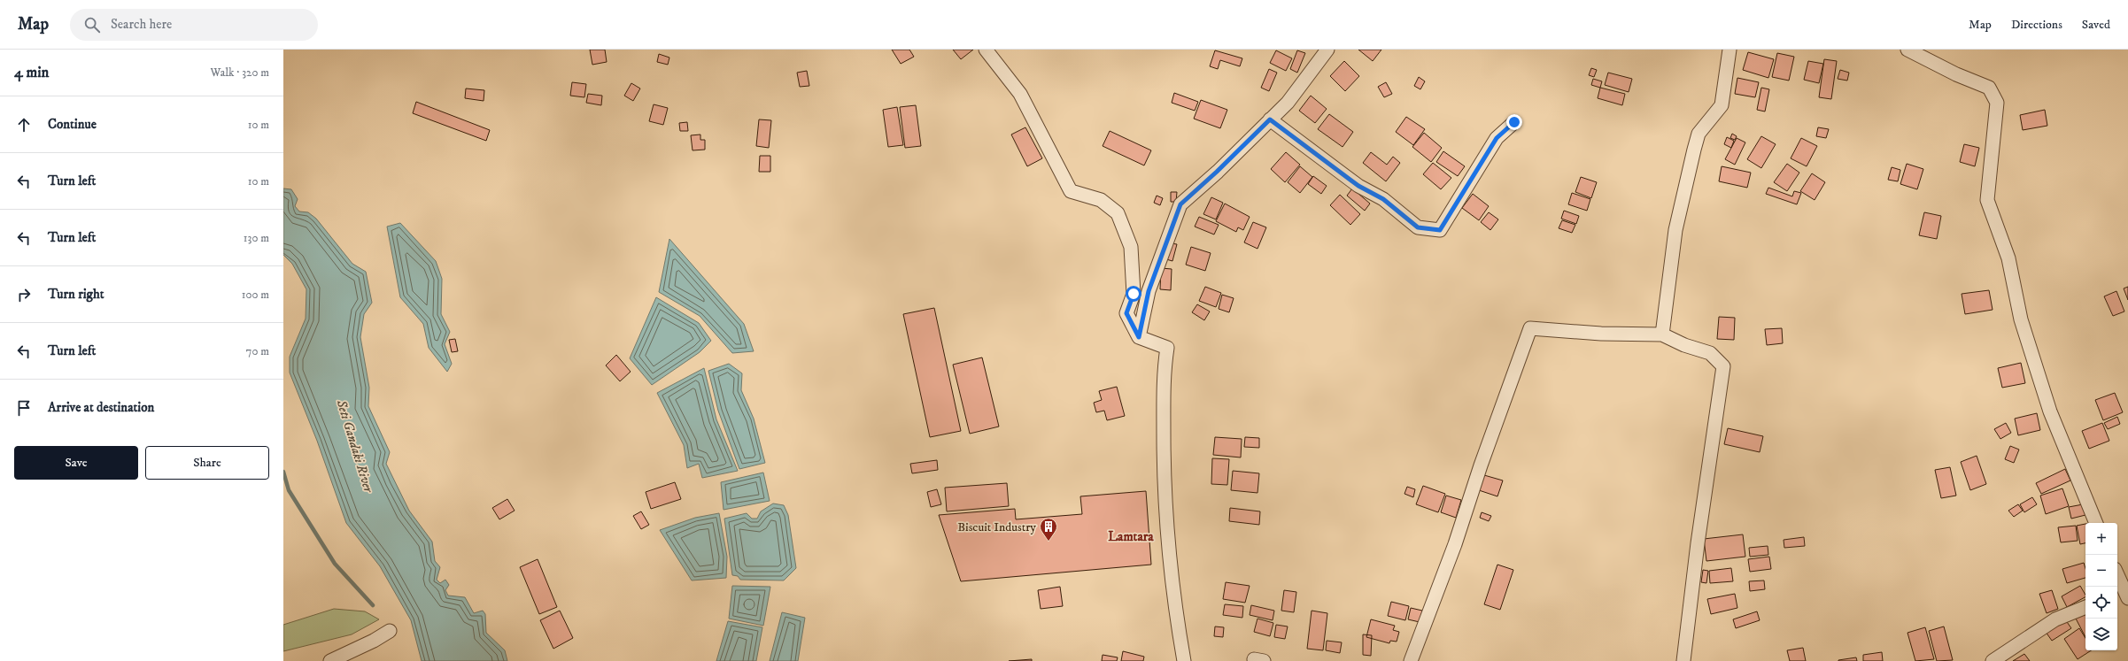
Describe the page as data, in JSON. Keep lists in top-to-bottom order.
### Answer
{
  "districts": ["Lamtara"],
  "water": ["Seti Gandaki River"],
  "places": {
    "building": ["Biscuit Industry"]
  },
  "page": {
    "header": "Map",
    "search": "Search here",
    "nav": ["Map", "Directions", "Saved"],
    "heading": ["4 min", "Walk · 320 m"],
    "list": [
      ["Continue", "10 m"],
      ["Turn left", "10 m"],
      ["Turn left", "130 m"],
      ["Turn right", "100 m"],
      ["Turn left", "70 m"],
      "Arrive at destination"
    ],
    "buttons": ["Save", "Share"],
    "map_buttons": ["+", "−"]
  }
}
